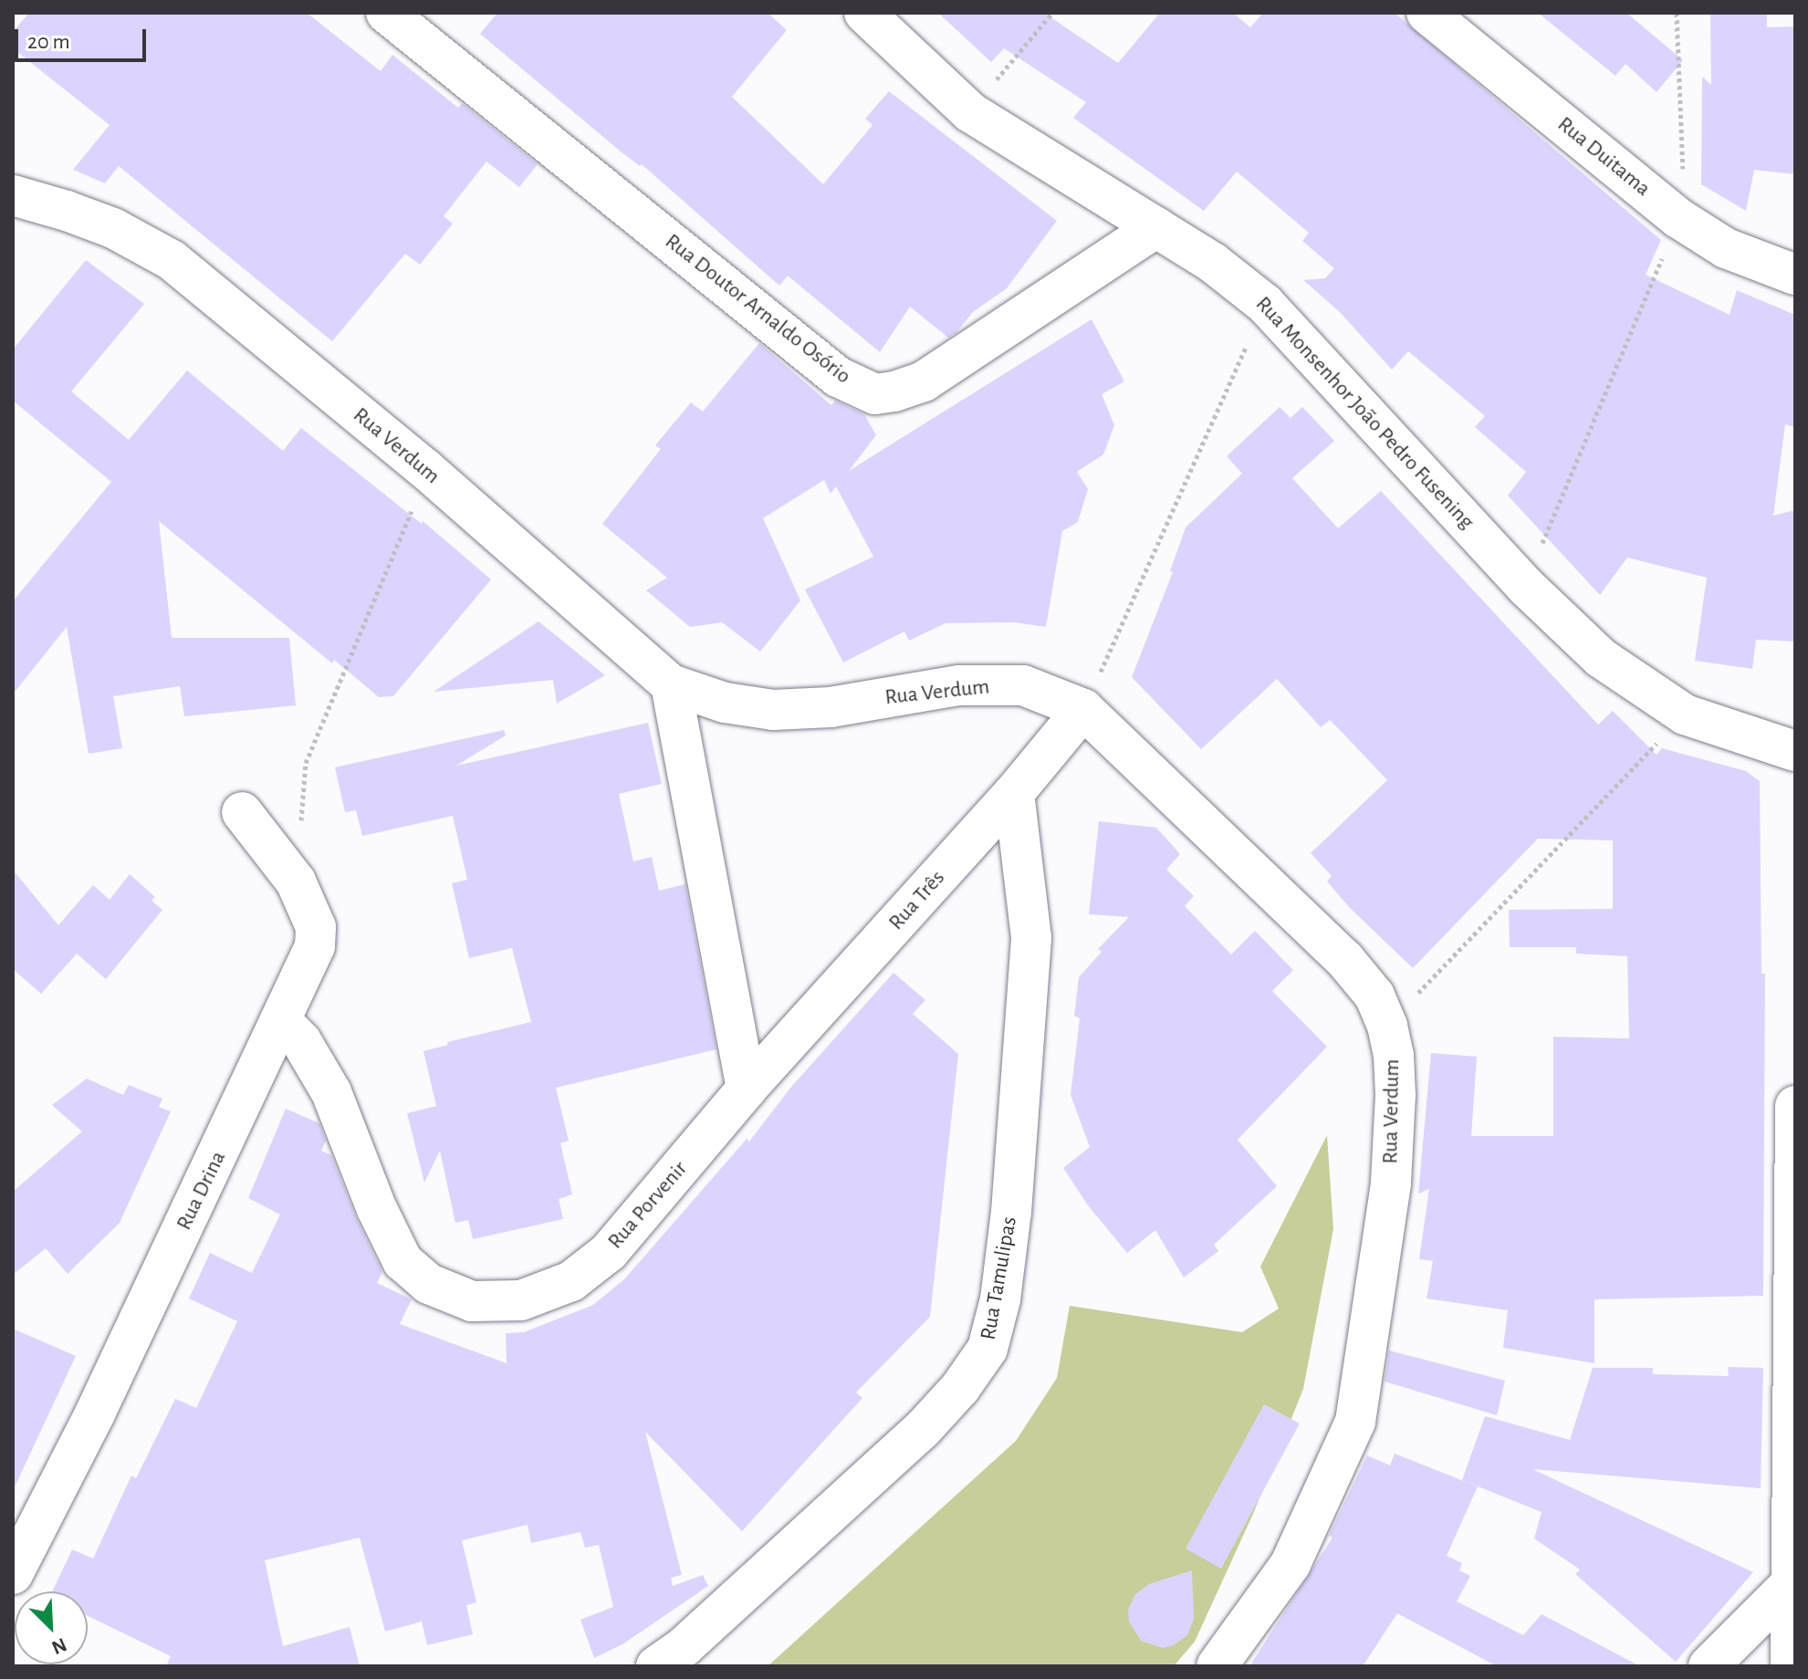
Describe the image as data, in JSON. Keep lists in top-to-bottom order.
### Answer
{
  "streets": {
    "street": [
      "Rua Duitama",
      "Rua Doutor Arnaldo Osório",
      "Rua Monsenhor João Pedro Fusening",
      "Rua Verdum",
      "Rua Três",
      "Rua Drina",
      "Rua Porvenir",
      "Rua Tamulipas"
    ]
  },
  "crossings": [
    ["Rua Doutor Arnaldo Osório", "Rua Monsenhor João Pedro Fusening"],
    ["Rua Verdum", "Rua Três"],
    ["Rua Três", "Rua Porvenir"],
    ["Rua Três", "Rua Tamulipas"],
    ["Rua Drina", "Rua Porvenir"]
  ],
  "scale_bar": "20 m",
  "north": "bottom right"
}
